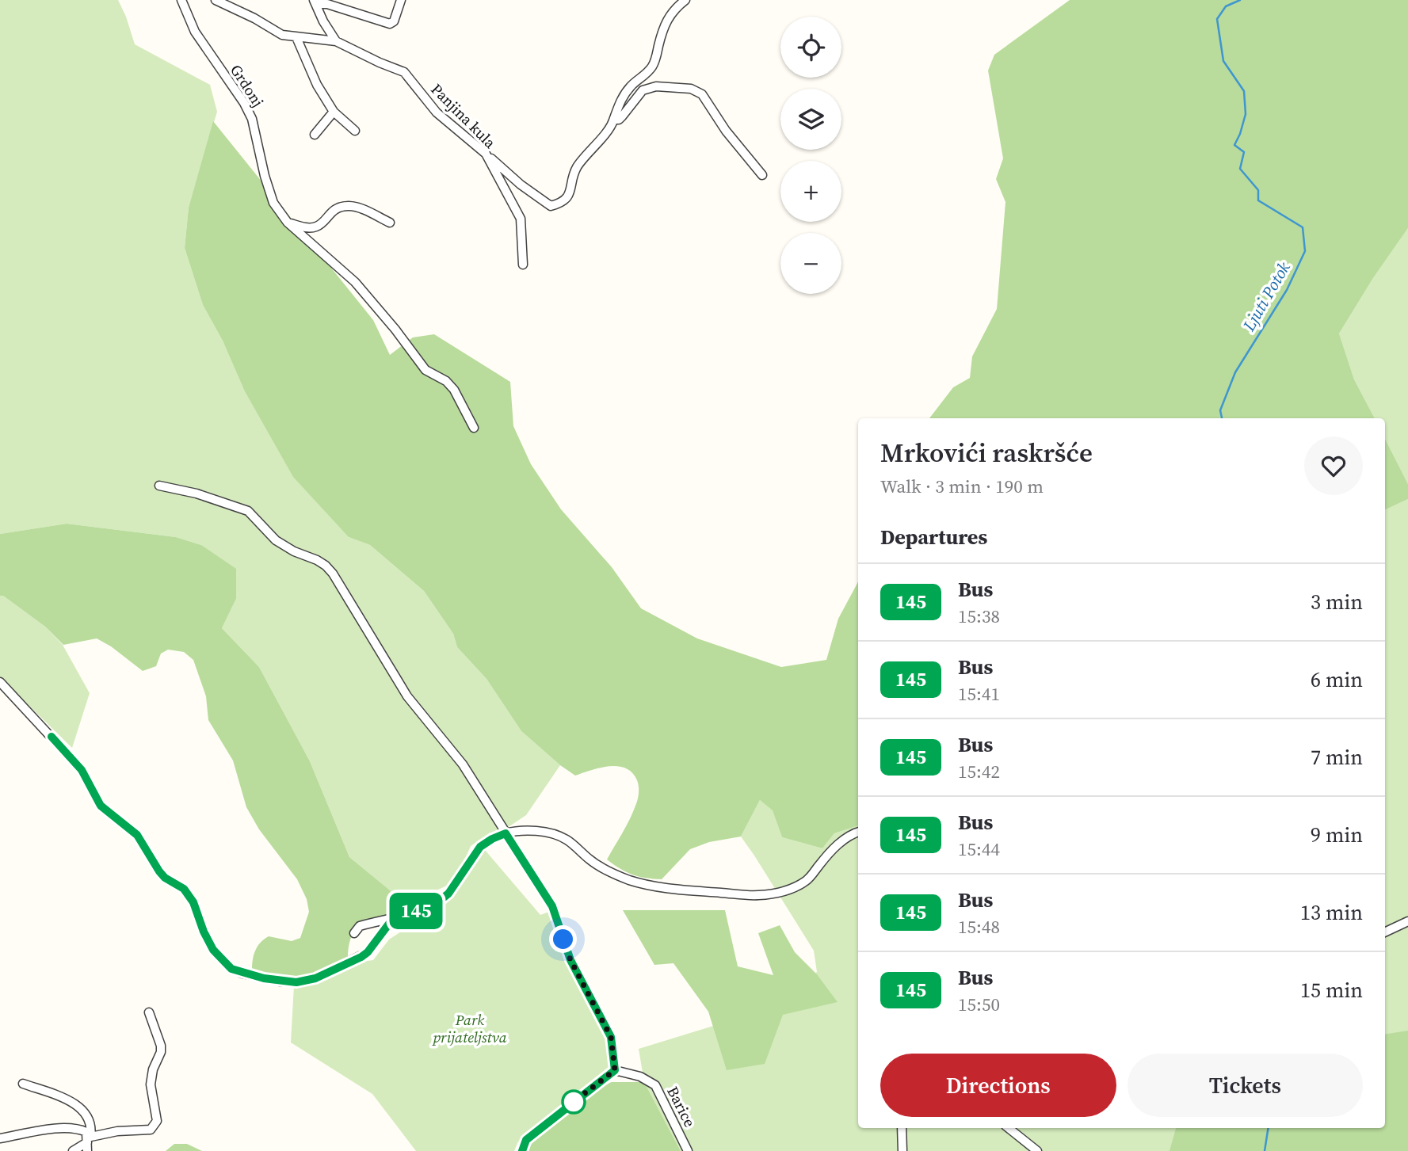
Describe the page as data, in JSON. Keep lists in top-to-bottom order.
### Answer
{
  "streets": {
    "street": ["Grdonj", "Panjina kula", "Barice"]
  },
  "water": ["Ljuti Potok"],
  "parks": ["Park prijateljstva"],
  "lines": ["bus line 145"],
  "page": {
    "on_map": "145",
    "map_buttons": ["+", "−"],
    "heading": [
      ["Mrkovići raskršće", "Walk · 3 min · 190 m"],
      "Departures"
    ],
    "list": [
      {
        "mark": "145",
        "name": "Bus",
        "note": "15:38",
        "value": "3 min"
      },
      {
        "mark": "145",
        "name": "Bus",
        "note": "15:41",
        "value": "6 min"
      },
      {
        "mark": "145",
        "name": "Bus",
        "note": "15:42",
        "value": "7 min"
      },
      {
        "mark": "145",
        "name": "Bus",
        "note": "15:44",
        "value": "9 min"
      },
      {
        "mark": "145",
        "name": "Bus",
        "note": "15:48",
        "value": "13 min"
      },
      {
        "mark": "145",
        "name": "Bus",
        "note": "15:50",
        "value": "15 min"
      }
    ],
    "buttons": ["Directions", "Tickets"]
  }
}
